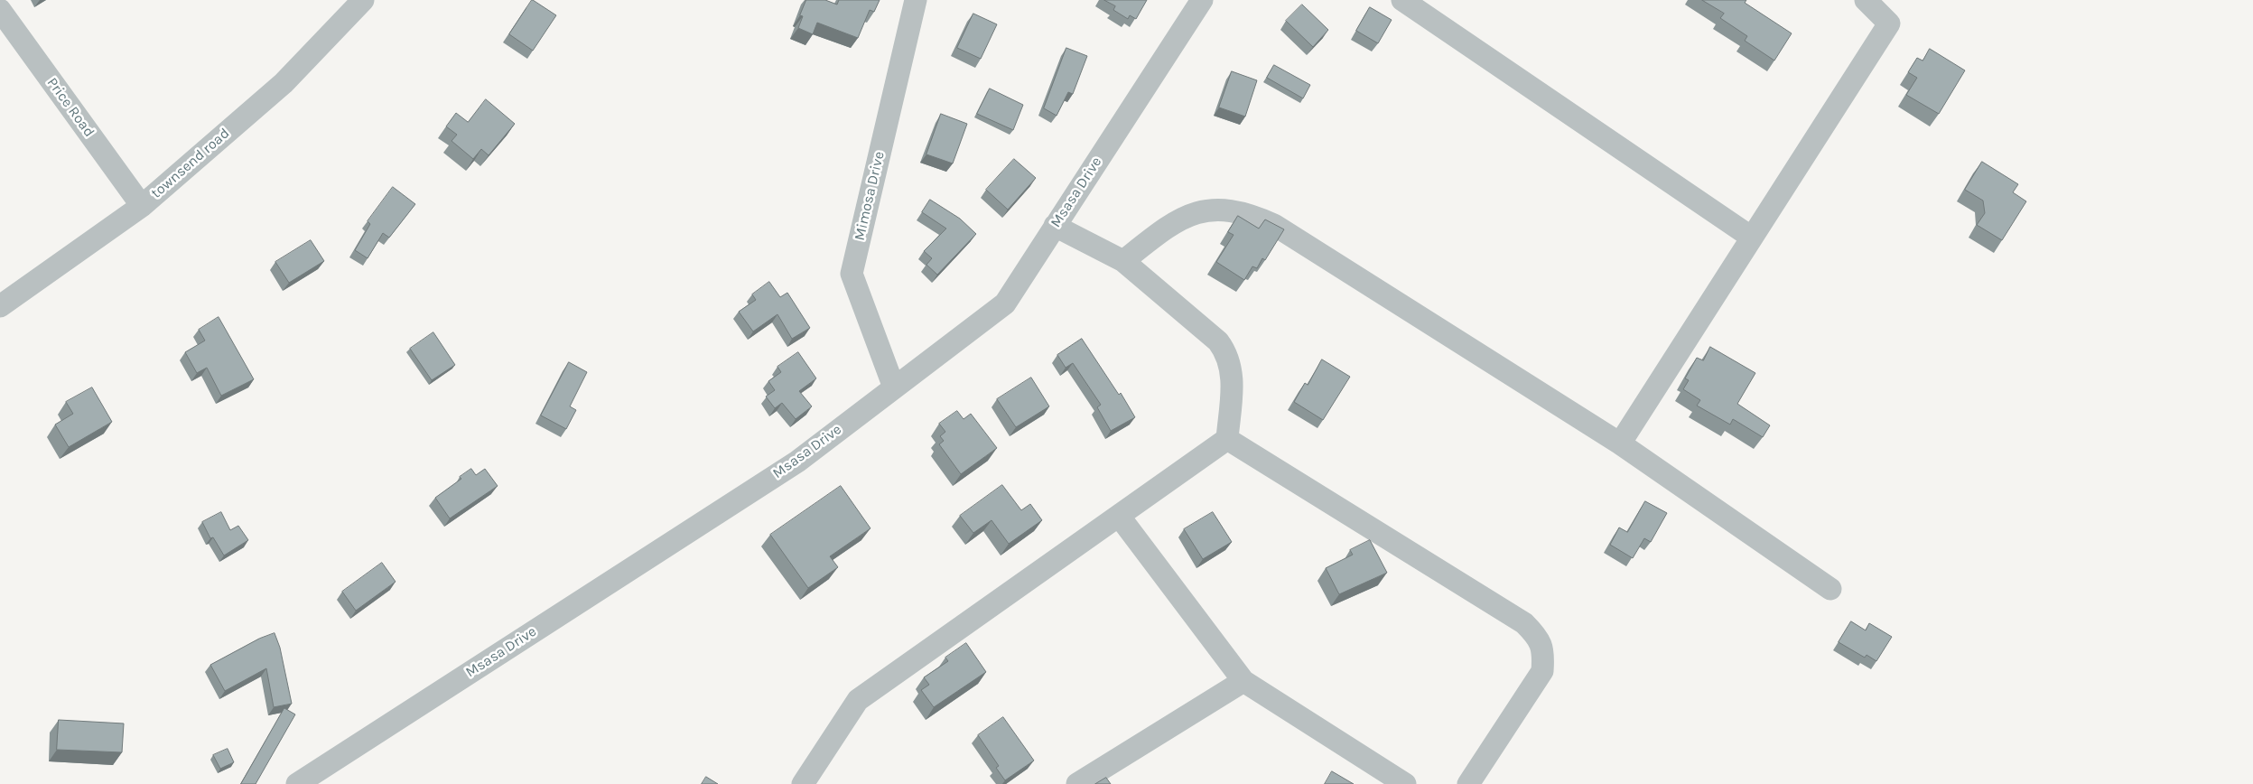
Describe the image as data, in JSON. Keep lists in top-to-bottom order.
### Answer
{
  "streets": {
    "street": [
      "Price Road",
      "townsend road",
      "Msasa Drive",
      "Mimosa Drive"
    ]
  },
  "crossings": [
    ["Price Road", "townsend road"],
    ["Msasa Drive", "Mimosa Drive"]
  ]
}
